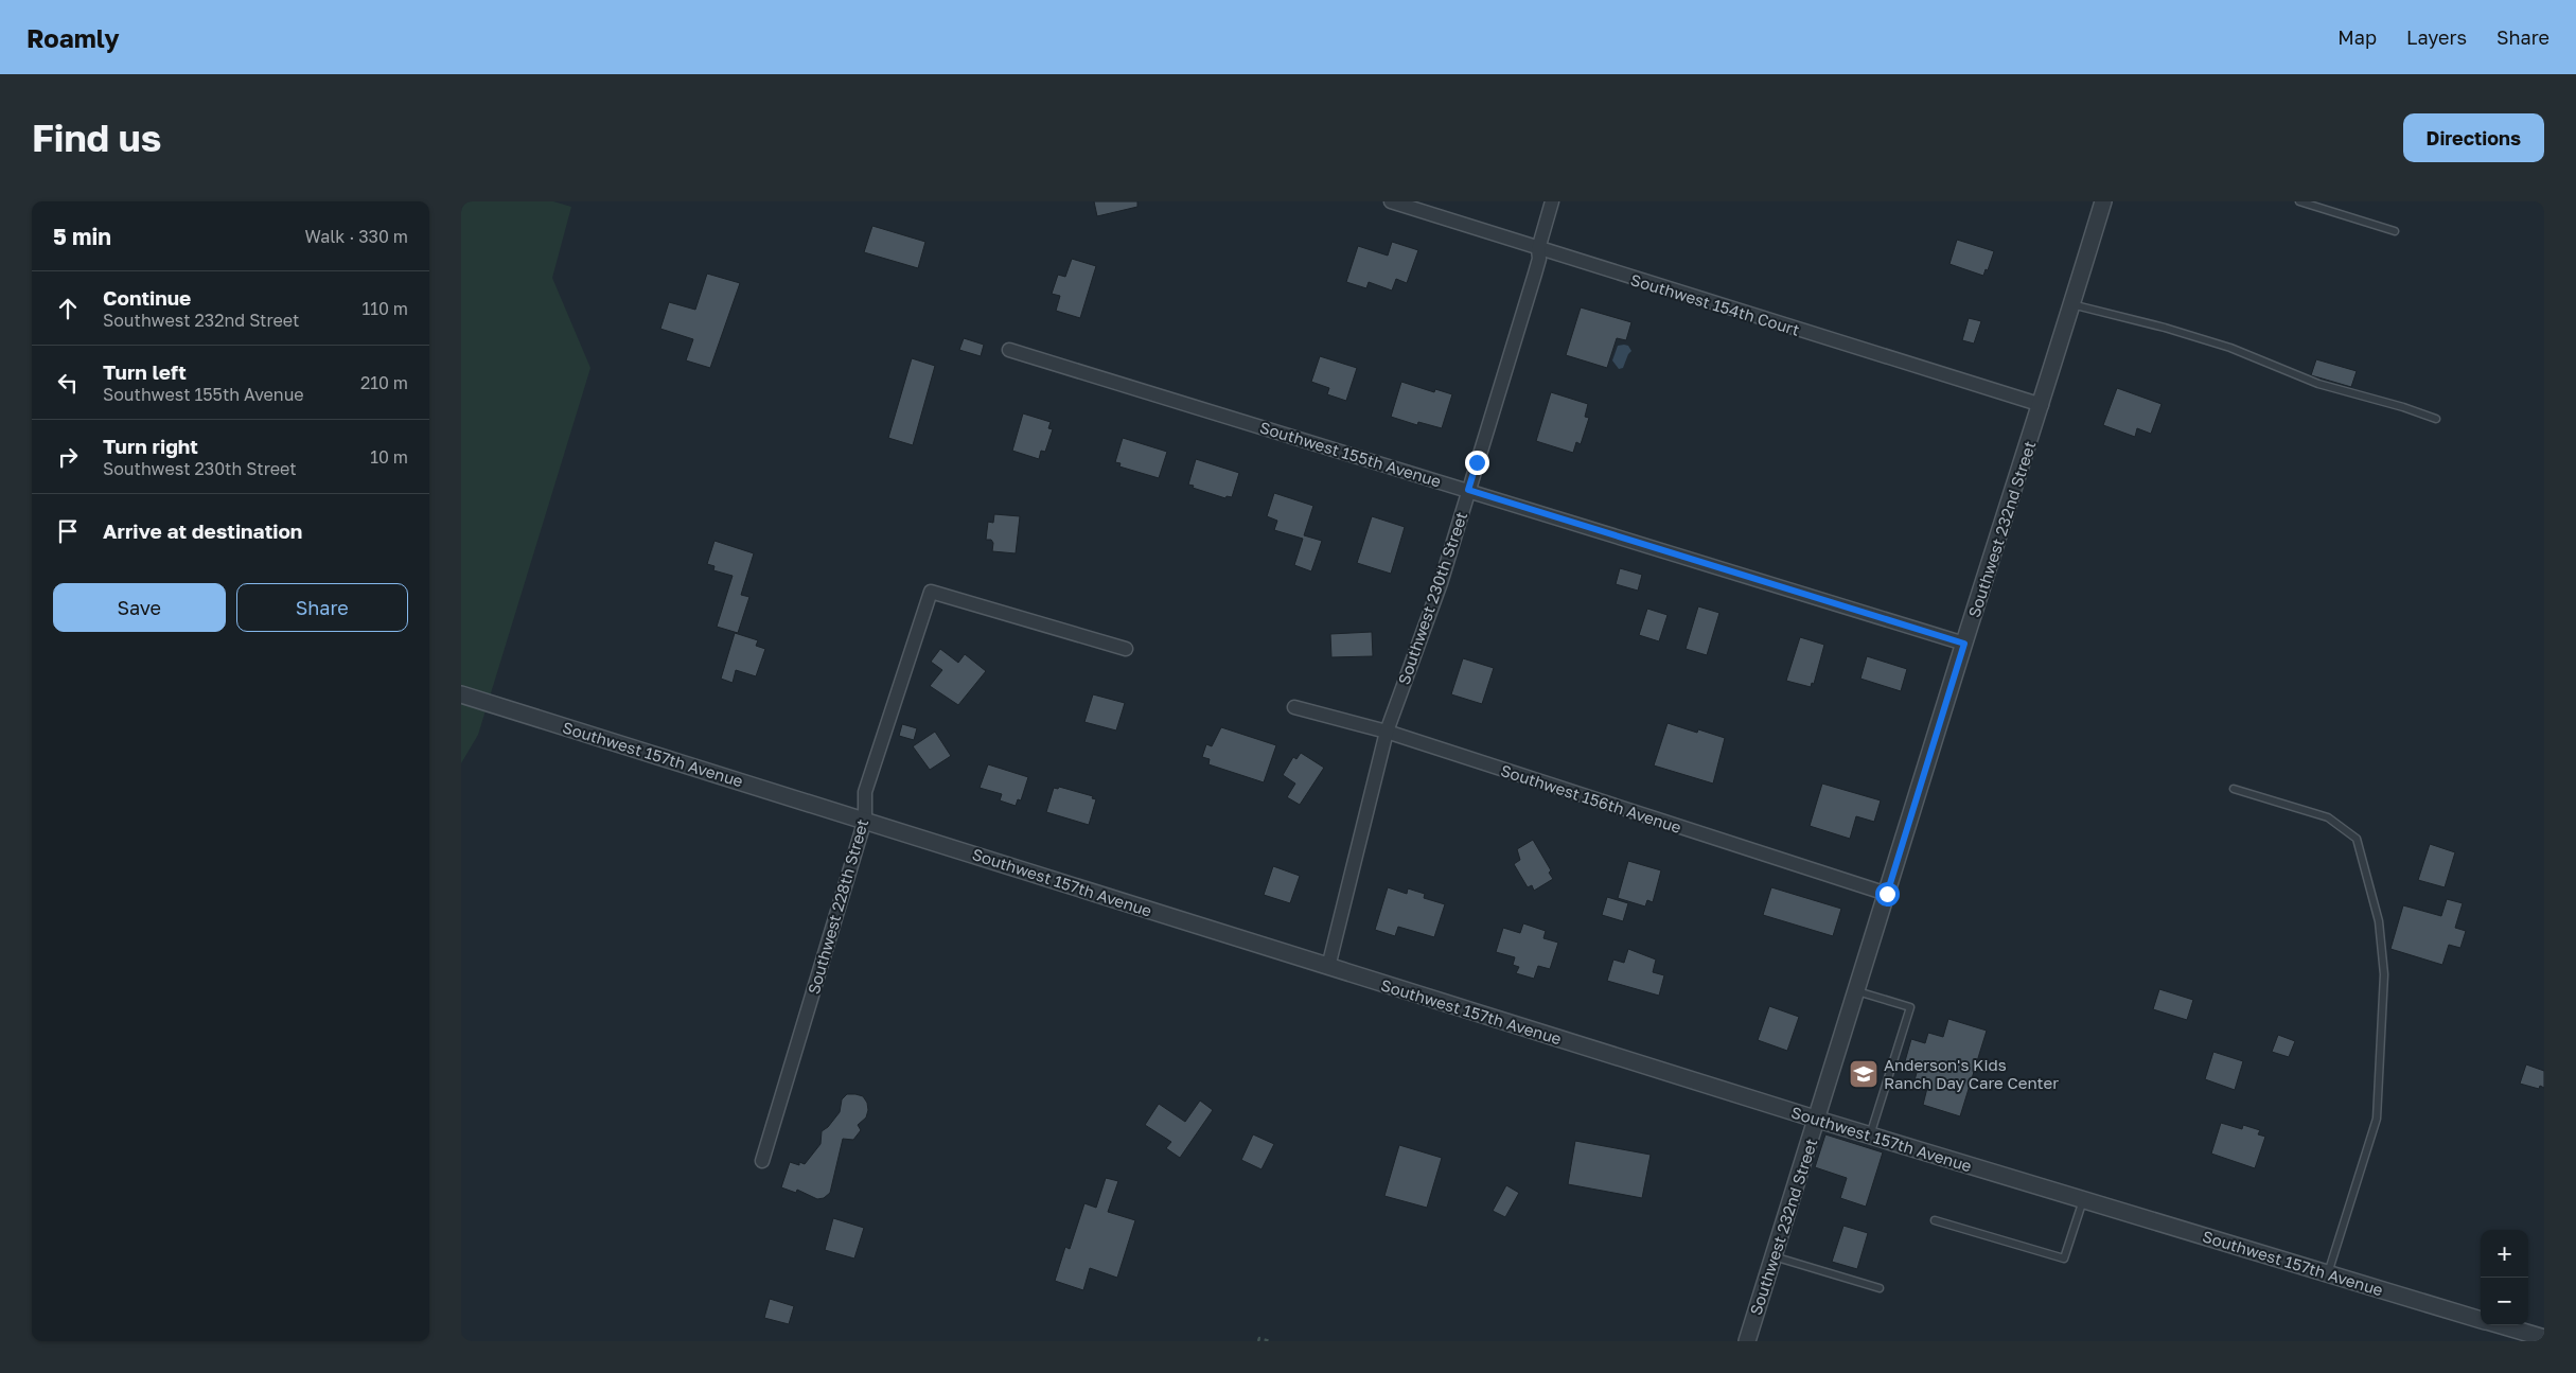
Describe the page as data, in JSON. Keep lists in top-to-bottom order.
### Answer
{
  "streets": {
    "street": [
      "Southwest 154th Court",
      "Southwest 155th Avenue",
      "Southwest 232nd Street",
      "Southwest 230th Street",
      "Southwest 157th Avenue",
      "Southwest 156th Avenue",
      "Southwest 228th Street"
    ]
  },
  "crossings": [
    ["Southwest 154th Court", "Southwest 232nd Street"],
    ["Southwest 154th Court", "Southwest 230th Street"],
    ["Southwest 155th Avenue", "Southwest 232nd Street"],
    ["Southwest 155th Avenue", "Southwest 230th Street"],
    ["Southwest 232nd Street", "Southwest 157th Avenue"],
    ["Southwest 232nd Street", "Southwest 156th Avenue"],
    ["Southwest 230th Street", "Southwest 157th Avenue"],
    ["Southwest 230th Street", "Southwest 156th Avenue"],
    ["Southwest 157th Avenue", "Southwest 228th Street"]
  ],
  "places": {
    "school or university": ["Anderson's Kids Ranch Day Care Center"]
  },
  "page": {
    "header": "Roamly",
    "nav": ["Map", "Layers", "Share"],
    "buttons": [
      "Directions",
      ["Save", "Share"]
    ],
    "title": "Find us",
    "heading": ["5 min", "Walk · 330 m"],
    "list": [
      ["Continue", "Southwest 232nd Street", "110 m"],
      ["Turn left", "Southwest 155th Avenue", "210 m"],
      ["Turn right", "Southwest 230th Street", "10 m"],
      "Arrive at destination"
    ],
    "map_buttons": ["+", "−"]
  }
}
